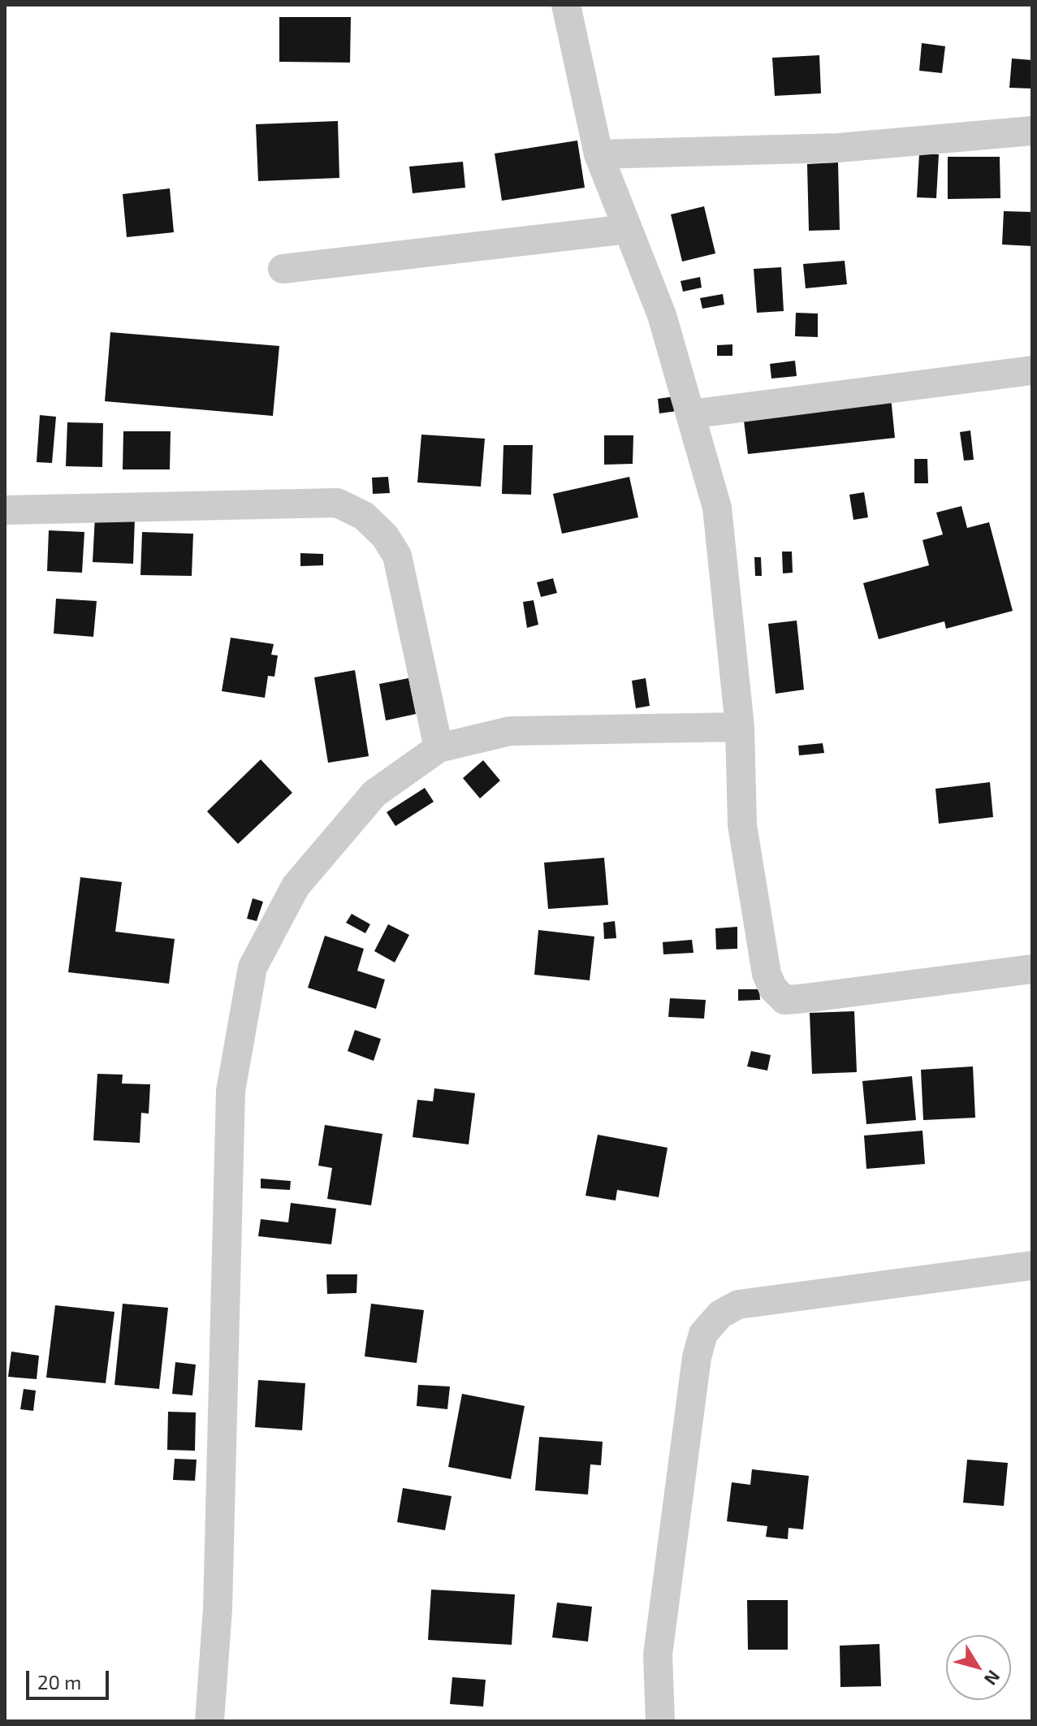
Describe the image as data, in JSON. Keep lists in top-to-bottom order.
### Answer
{
  "scale_bar": "20 m",
  "north": "bottom right"
}
